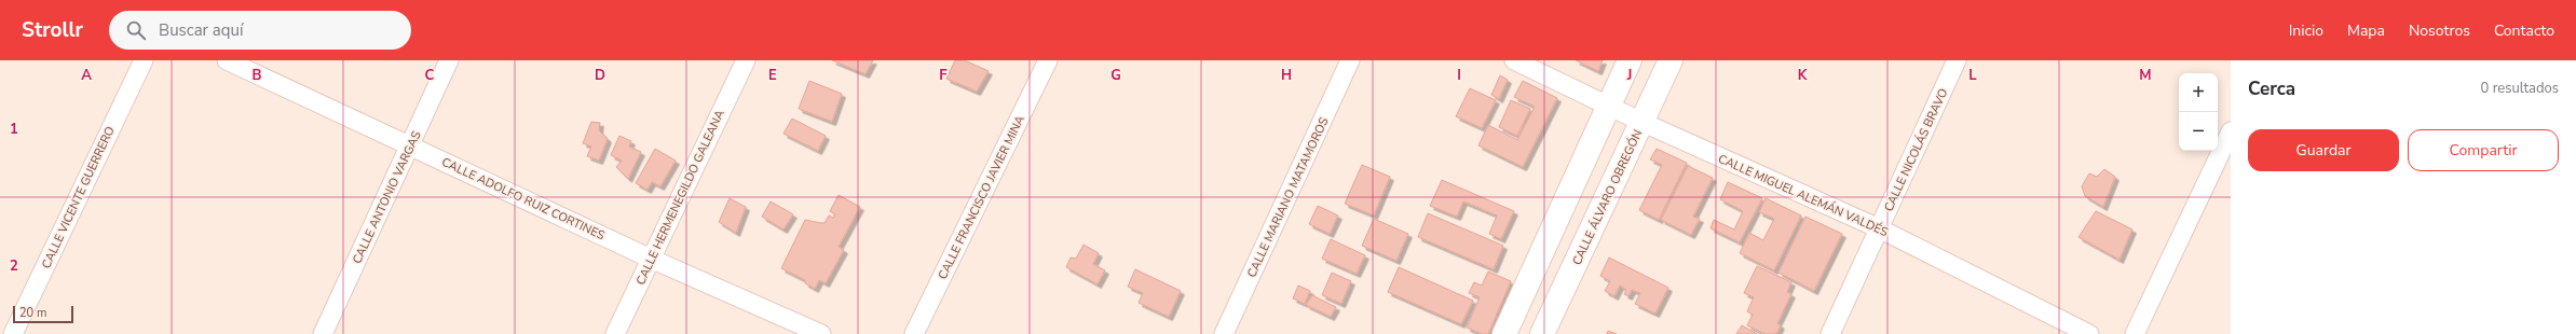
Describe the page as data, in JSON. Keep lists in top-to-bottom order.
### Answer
{
  "streets": {
    "street": [
      "CALLE NICOLÁS BRAVO",
      "CALLE MIGUEL ALEMÁN VALDÉS",
      "CALLE VICENTE GUERRERO",
      "CALLE ANTONIO VARGAS",
      "CALLE HERMENEGILDO GALEANA",
      "CALLE FRANCISCO JAVIER MINA",
      "CALLE MARIANO MATAMOROS",
      "CALLE ÁLVARO OBREGÓN",
      "CALLE ADOLFO RUIZ CORTINES"
    ]
  },
  "crossings": [
    ["CALLE NICOLÁS BRAVO", "CALLE MIGUEL ALEMÁN VALDÉS"],
    ["CALLE MIGUEL ALEMÁN VALDÉS", "CALLE ÁLVARO OBREGÓN"],
    ["CALLE ANTONIO VARGAS", "CALLE ADOLFO RUIZ CORTINES"],
    ["CALLE HERMENEGILDO GALEANA", "CALLE ADOLFO RUIZ CORTINES"]
  ],
  "scale_bar": "20 m",
  "page": {
    "header": "Strollr",
    "search": "Buscar aquí",
    "nav": [
      "Inicio",
      "Mapa",
      "Nosotros",
      "Contacto"
    ],
    "heading": ["Cerca", "0 resultados"],
    "map_buttons": ["+", "−"],
    "buttons": ["Guardar", "Compartir"],
    "scale": "20 m"
  },
  "grid": {
    "columns": [
      "A",
      "B",
      "C",
      "D",
      "E",
      "F",
      "G",
      "H",
      "I",
      "J",
      "K",
      "L",
      "M"
    ],
    "rows": ["1", "2"]
  }
}
